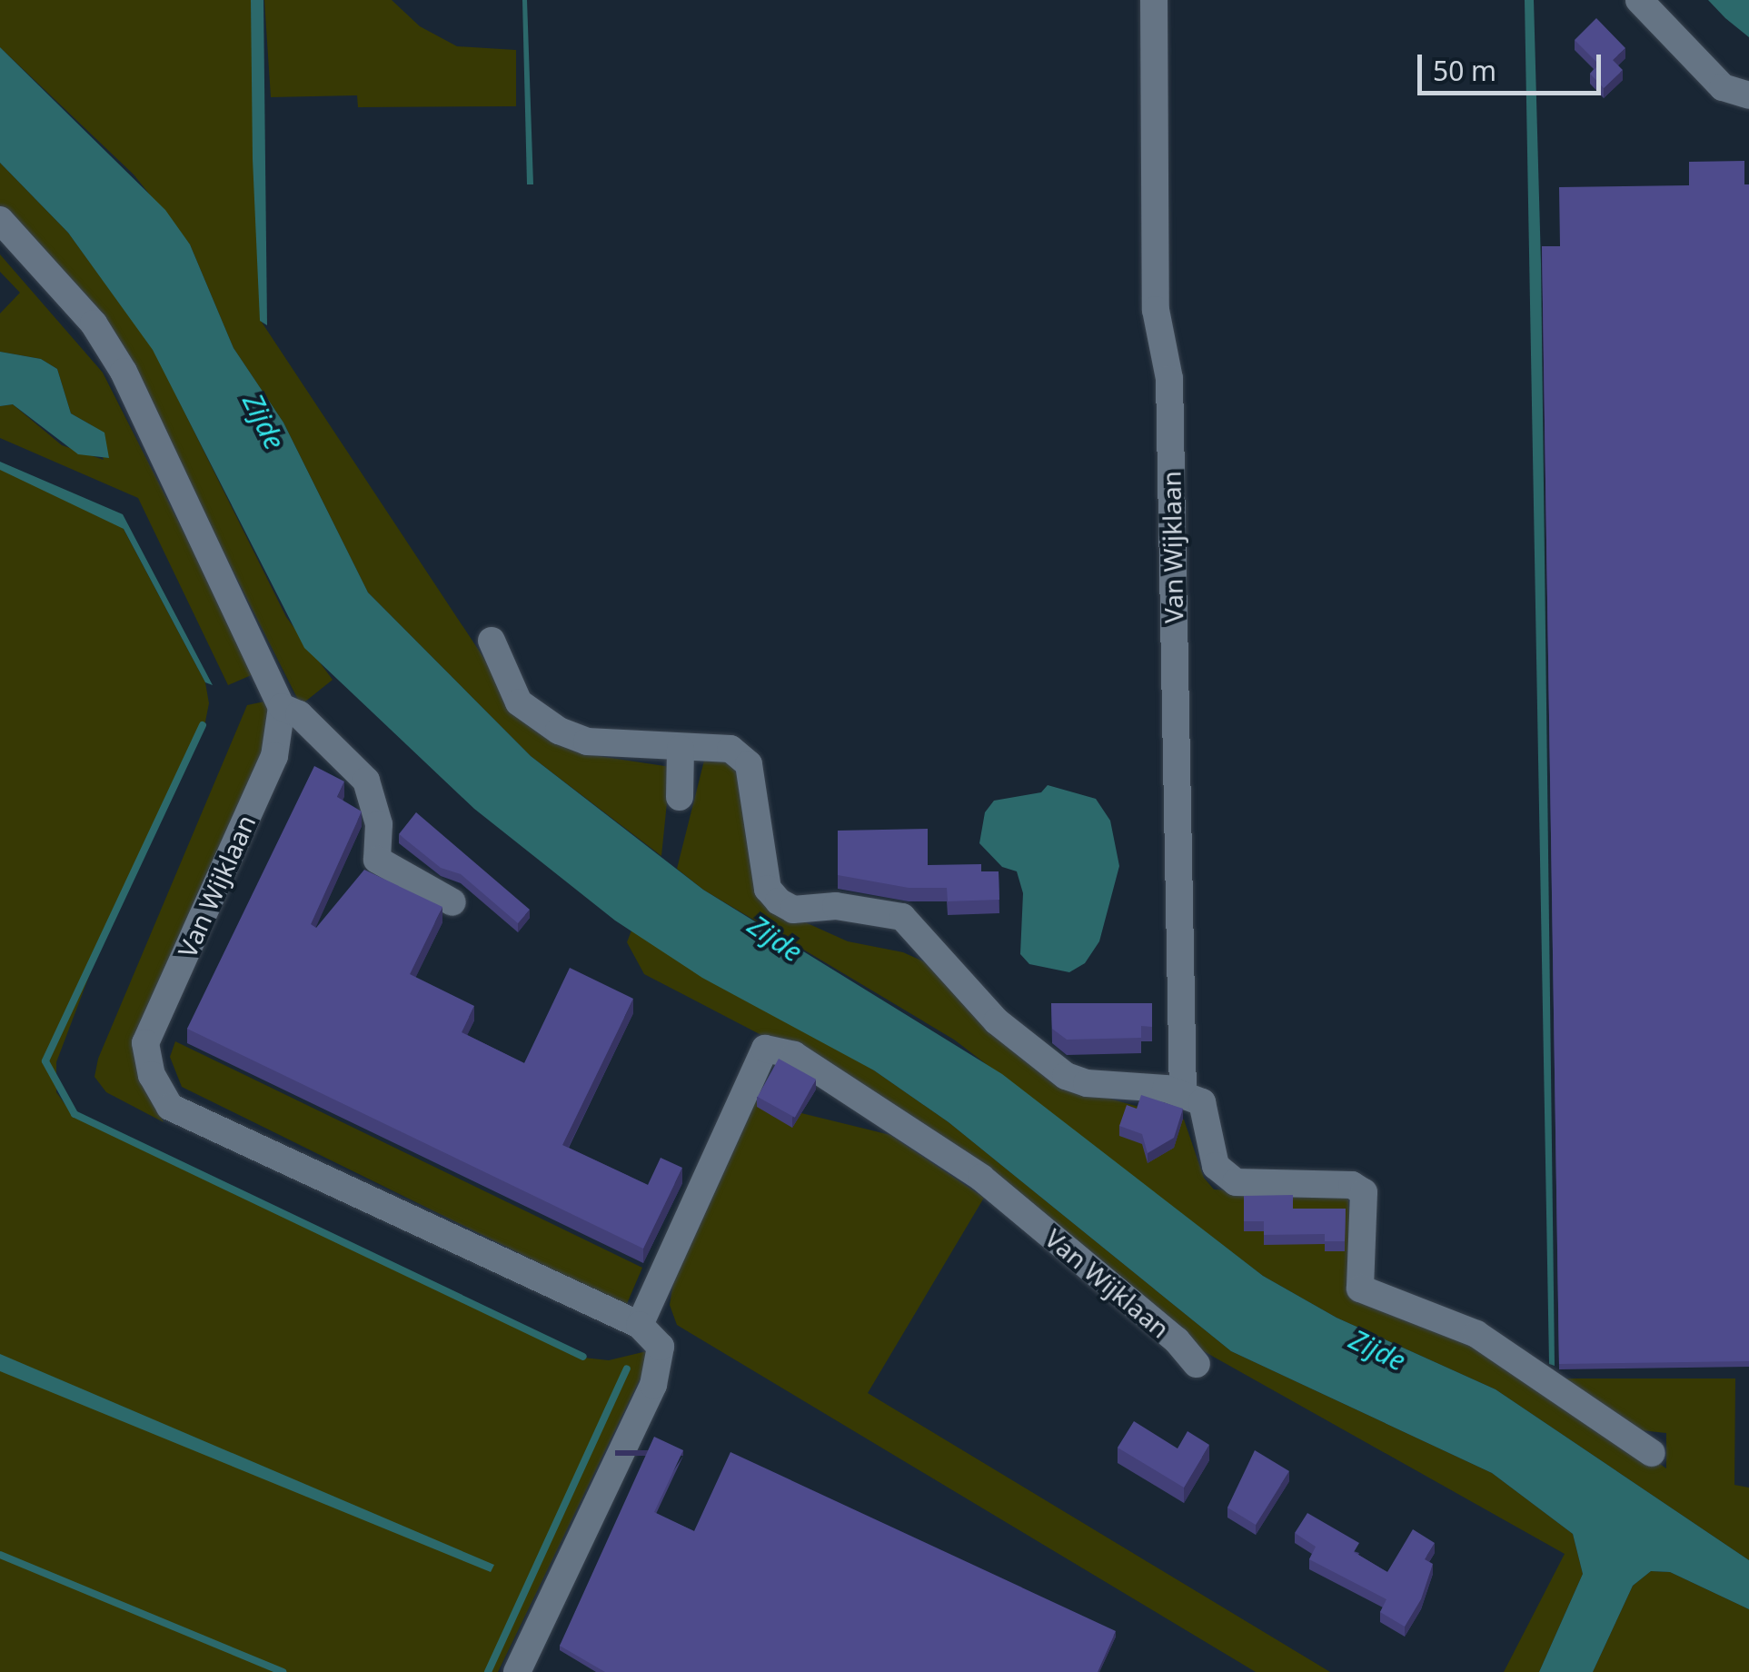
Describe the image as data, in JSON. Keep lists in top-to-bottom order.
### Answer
{
  "streets": {
    "street": ["Van Wijklaan"]
  },
  "water": ["Zijde"],
  "scale_bar": "50 m"
}
